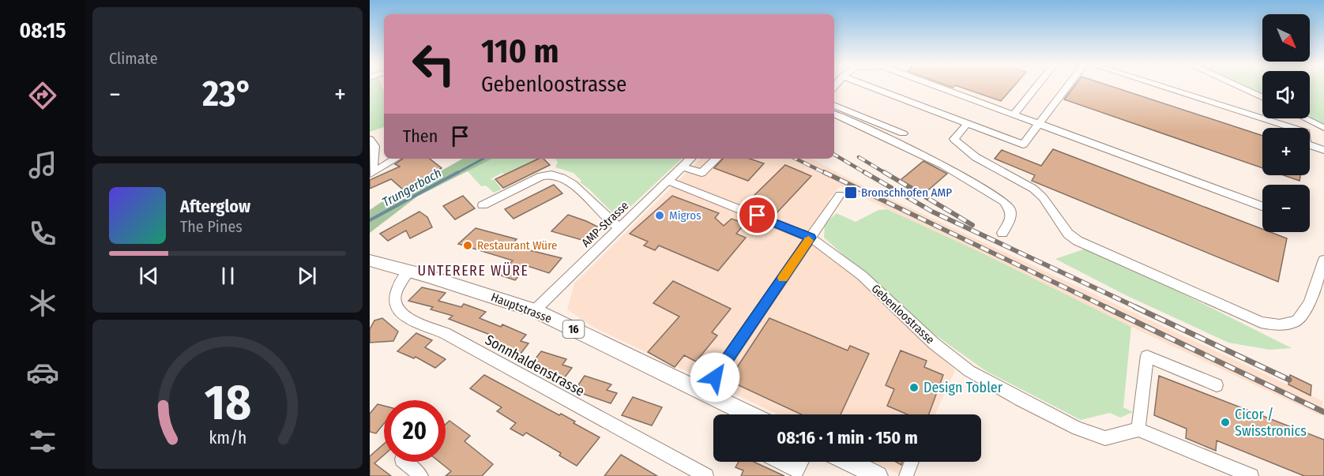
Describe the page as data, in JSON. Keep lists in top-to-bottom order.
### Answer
{
  "streets": {
    "main road": ["Hauptstrasse", "16"],
    "street": ["AMP-Strasse", "Gebenloostrasse", "Sonnhaldenstrasse"]
  },
  "crossings": [
    ["AMP-Strasse", "Hauptstrasse"],
    ["AMP-Strasse", "Gebenloostrasse"],
    ["Hauptstrasse", "Sonnhaldenstrasse"]
  ],
  "districts": ["UNTERERE WÜRE"],
  "water": ["Trungerbach"],
  "places": {
    "transit": ["Bronschhofen AMP"],
    "other": [
      "Migros",
      "Restaurant Würe",
      "Design Tobler",
      "Cicor / Swisstronics"
    ]
  },
  "north": "bottom right",
  "page": {
    "tabs": "08:15",
    "tile": "Climate",
    "map_buttons": ["+", "−"],
    "turn": ["110 m", "Gebenloostrasse"],
    "heat": ["−", "23°", "+"],
    "then": "Then",
    "song": ["Afterglow", "The Pines"],
    "limit": "20",
    "trip": "08:16 · 1 min · 150 m",
    "gauge": ["18", "km/h"]
  }
}
